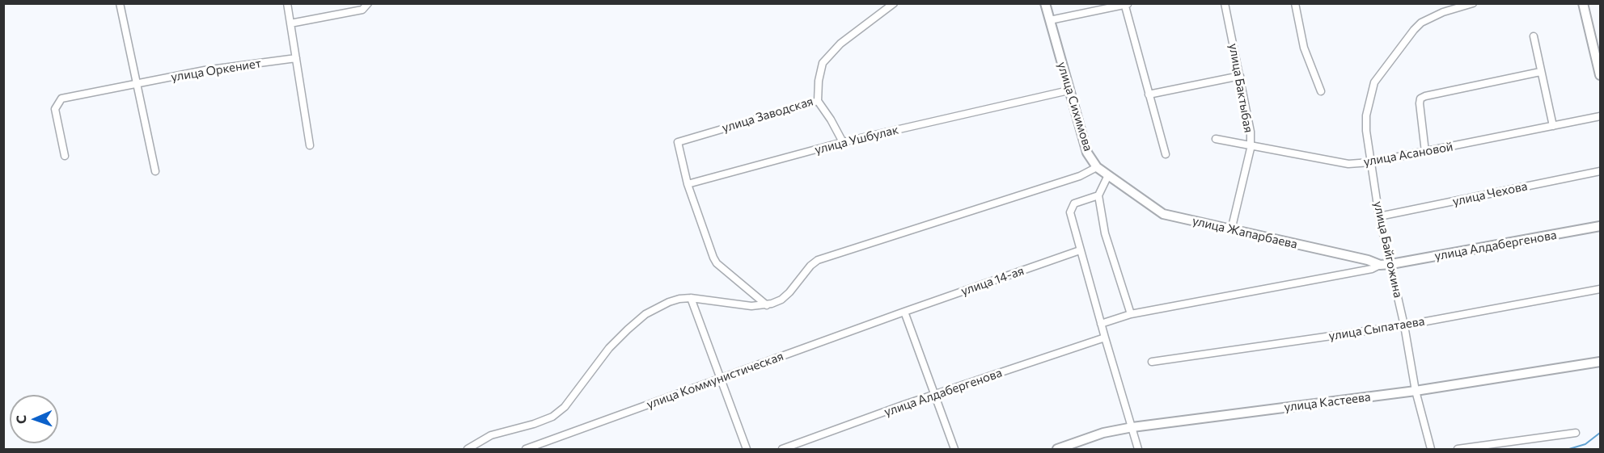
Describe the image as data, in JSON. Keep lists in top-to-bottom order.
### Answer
{
  "streets": {
    "street": [
      "улица Оркениет",
      "улица Бактыбая",
      "улица Сихимова",
      "улица Заводская",
      "улица Ушбулак",
      "улица Асановой",
      "улица Чехова",
      "улица Жапарбаева",
      "улица Алдабергенова",
      "улица Байгожина",
      "улица 14-ая",
      "улица Сыпатаева",
      "улица Коммунистическая",
      "улица Кастеева"
    ]
  },
  "crossings": [
    ["улица Бактыбая", "улица Асановой"],
    ["улица Бактыбая", "улица Жапарбаева"],
    ["улица Сихимова", "улица Ушбулак"],
    ["улица Сихимова", "улица Жапарбаева"],
    ["улица Заводская", "улица Ушбулак"],
    ["улица Асановой", "улица Байгожина"],
    ["улица Чехова", "улица Байгожина"],
    ["улица Жапарбаева", "улица Алдабергенова"],
    ["улица Жапарбаева", "улица Байгожина"],
    ["улица Алдабергенова", "улица Байгожина"],
    ["улица Байгожина", "улица Сыпатаева"],
    ["улица Байгожина", "улица Кастеева"],
    ["улица 14-ая", "улица Коммунистическая"]
  ],
  "north": "left"
}
